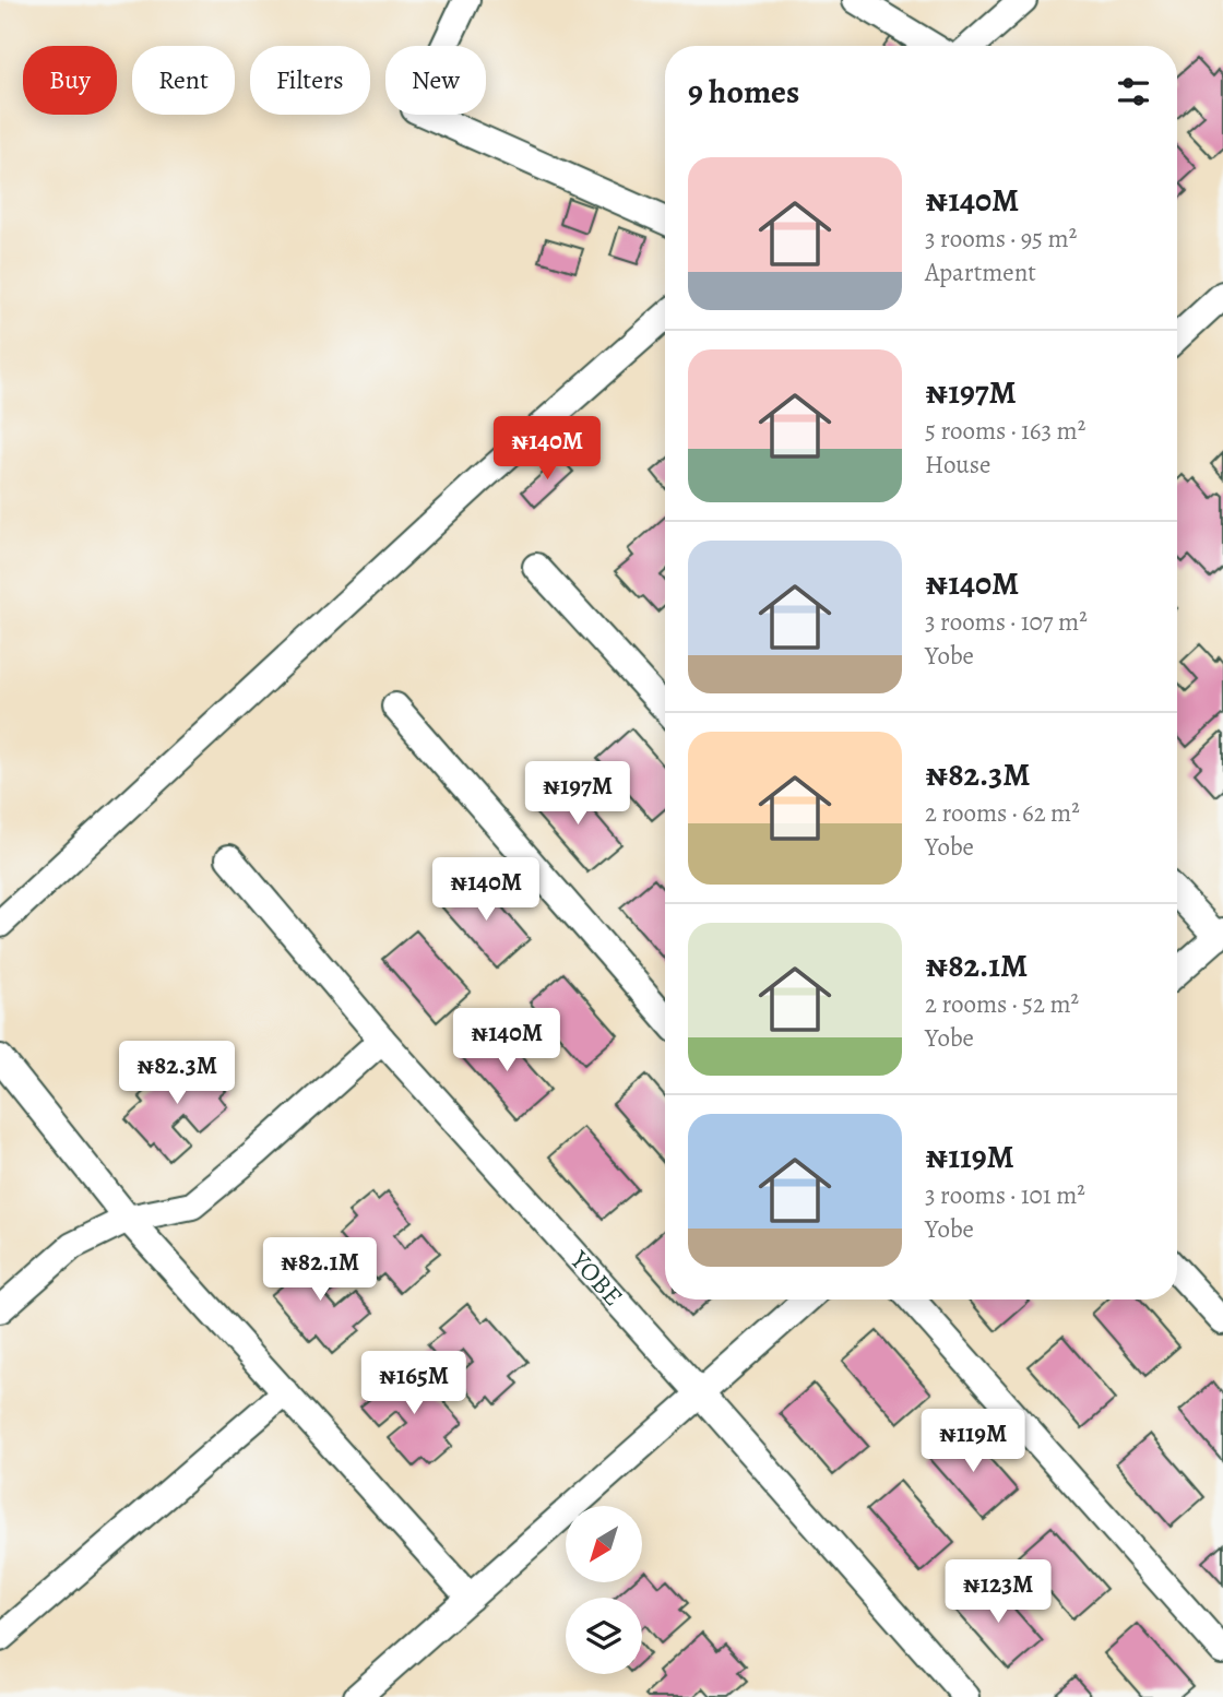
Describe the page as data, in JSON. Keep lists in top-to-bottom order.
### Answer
{
  "streets": {
    "street": ["YOBE"]
  },
  "north": "bottom left",
  "page": {
    "chip": [
      "Buy",
      "Rent",
      "Filters",
      "New"
    ],
    "heading": "9 homes",
    "list": [
      {
        "name": "₦140M",
        "note": "3 rooms · 95 m² · Apartment"
      },
      {
        "name": "₦197M",
        "note": "5 rooms · 163 m² · House"
      },
      {
        "name": "₦140M",
        "note": "3 rooms · 107 m² · Yobe"
      },
      {
        "name": "₦82.3M",
        "note": "2 rooms · 62 m² · Yobe"
      },
      {
        "name": "₦82.1M",
        "note": "2 rooms · 52 m² · Yobe"
      },
      {
        "name": "₦119M",
        "note": "3 rooms · 101 m² · Yobe"
      }
    ],
    "price": [
      "₦140M",
      "₦197M",
      "₦140M",
      "₦140M",
      "₦82.3M",
      "₦82.1M",
      "₦165M",
      "₦119M",
      "₦123M"
    ]
  }
}
